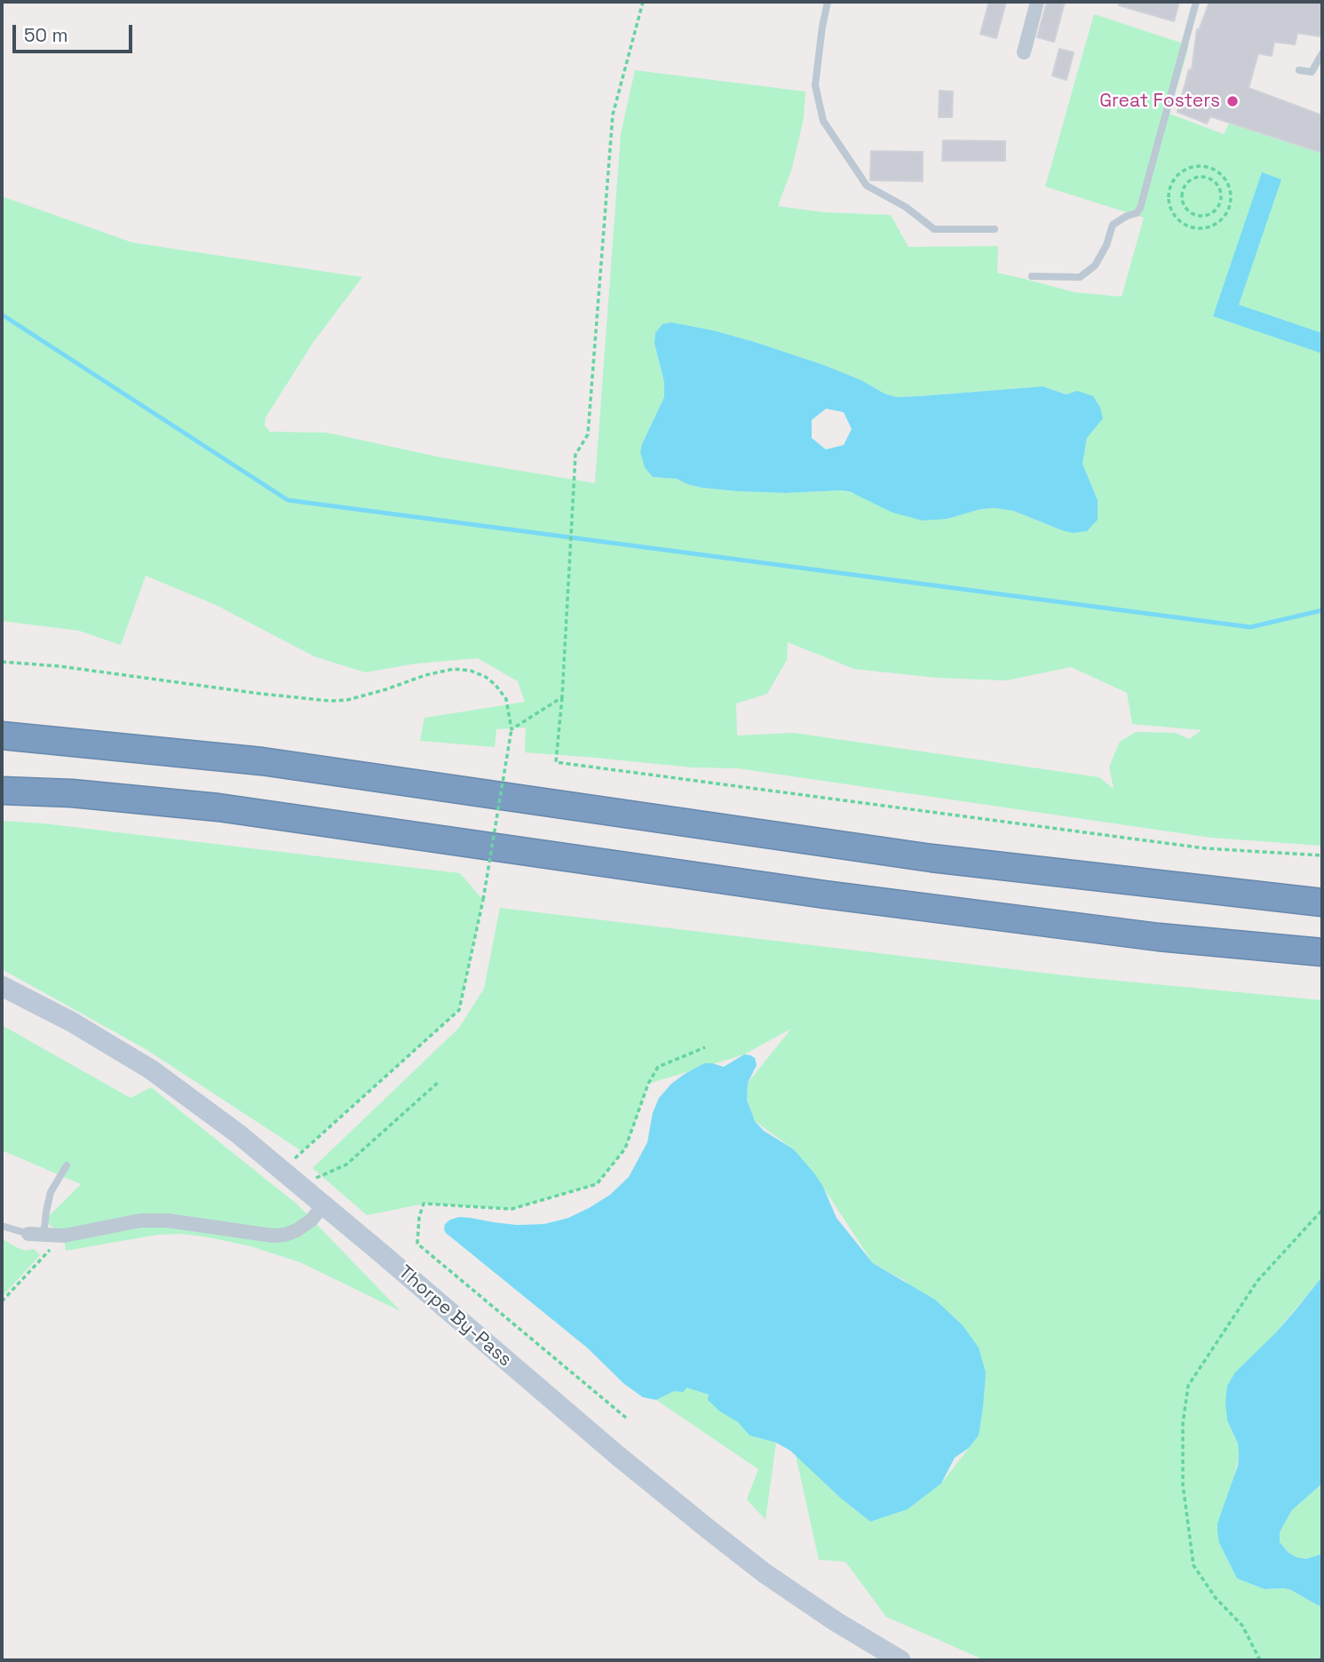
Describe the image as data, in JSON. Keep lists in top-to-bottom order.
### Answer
{
  "streets": {
    "main road": ["Thorpe By-Pass"]
  },
  "places": ["Great Fosters"],
  "scale_bar": "50 m"
}
